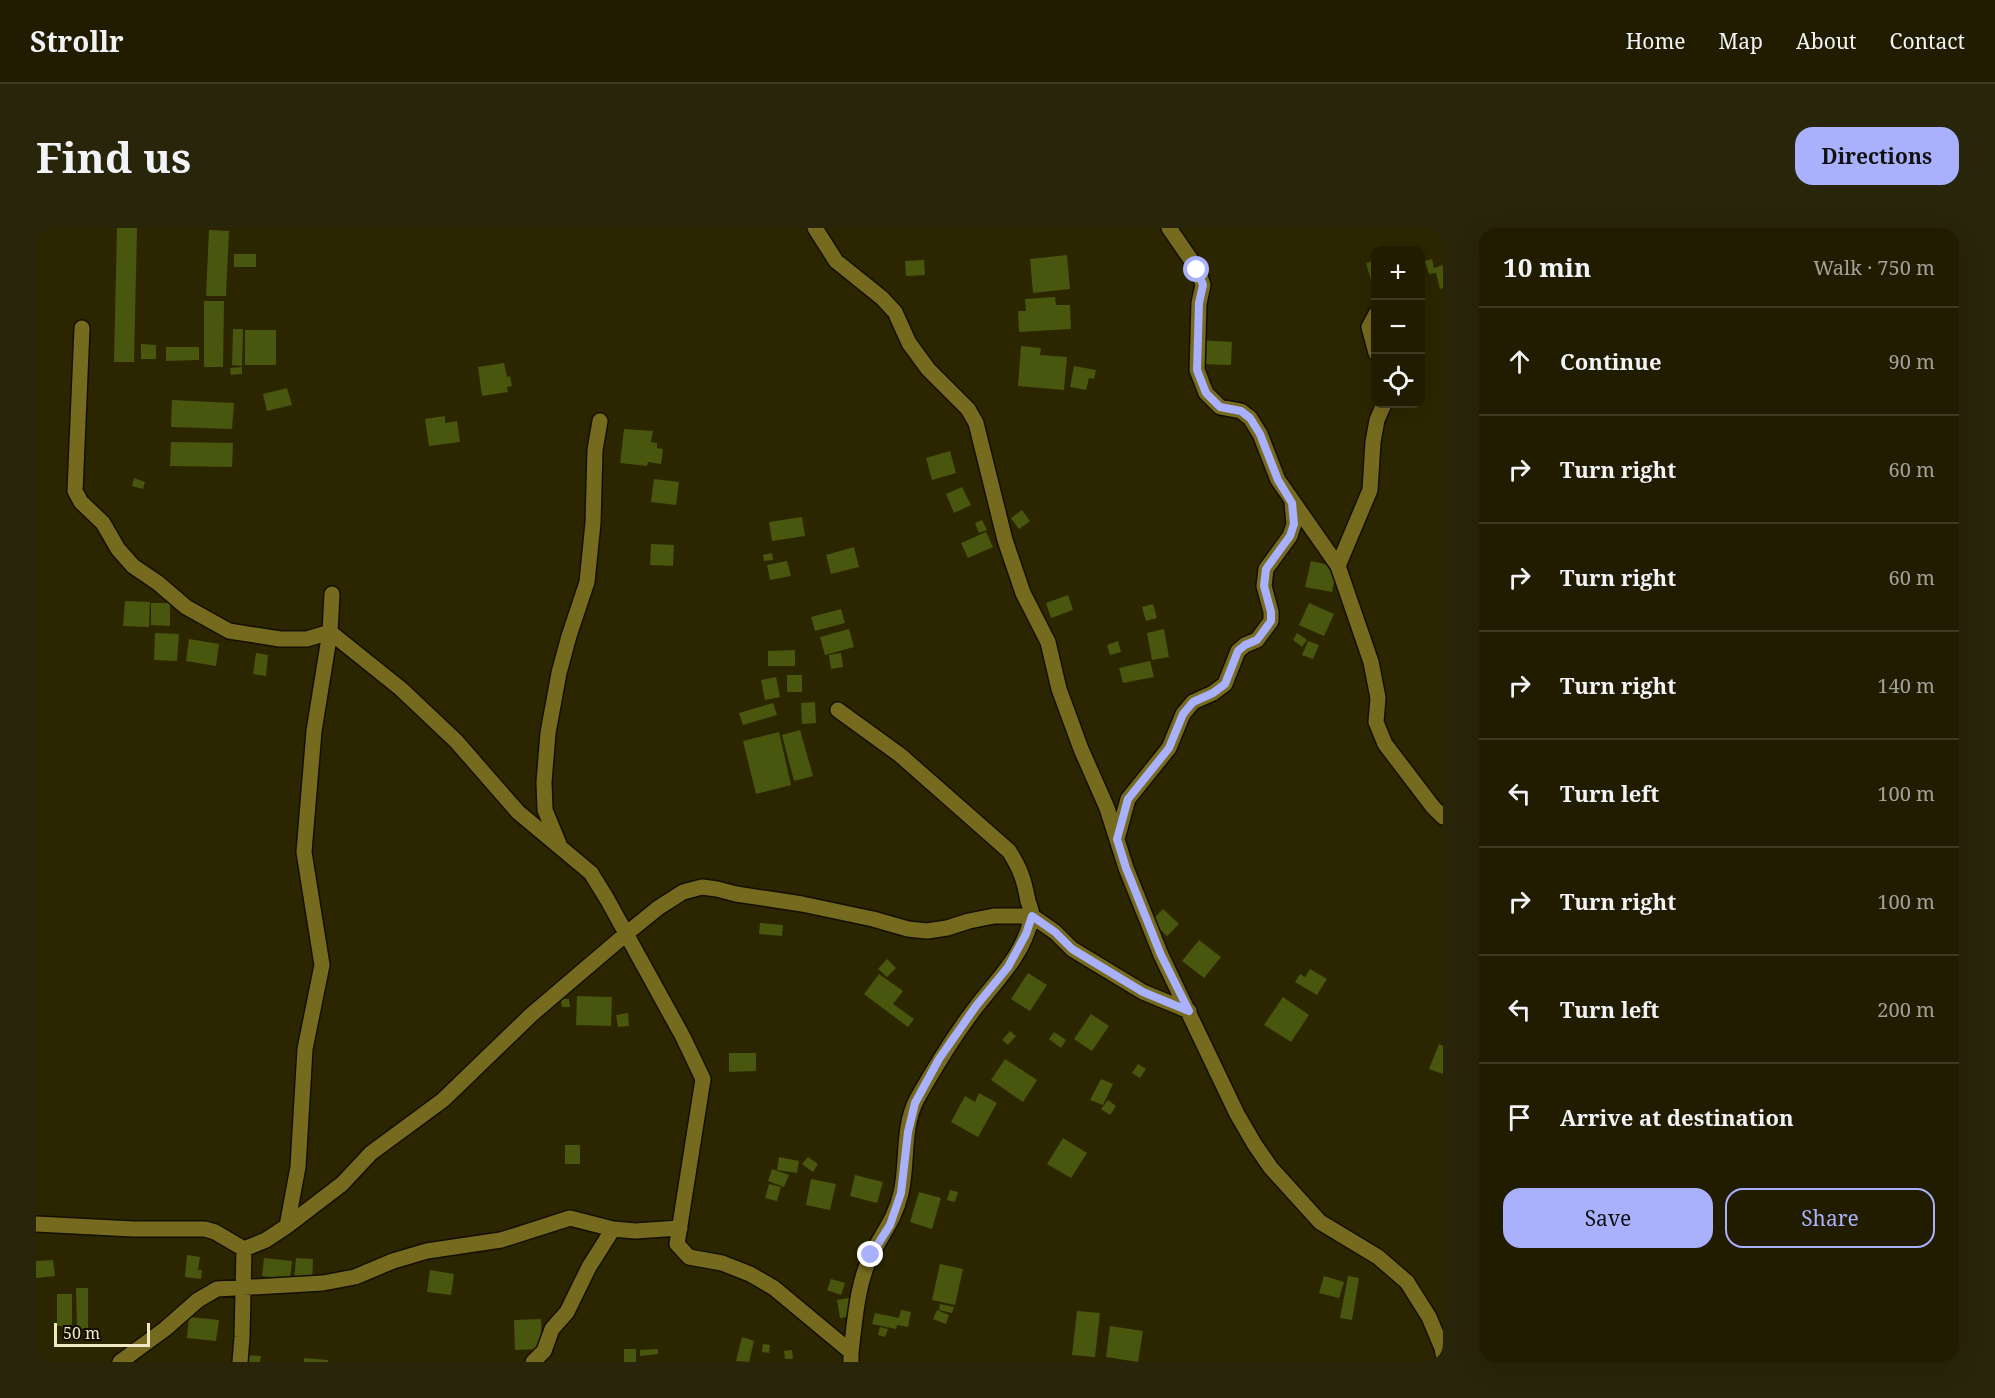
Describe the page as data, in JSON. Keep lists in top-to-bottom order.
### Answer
{
  "scale_bar": "50 m",
  "page": {
    "header": "Strollr",
    "nav": [
      "Home",
      "Map",
      "About",
      "Contact"
    ],
    "buttons": [
      "Directions",
      ["Save", "Share"]
    ],
    "title": "Find us",
    "heading": ["10 min", "Walk · 750 m"],
    "map_buttons": ["+", "−"],
    "list": [
      ["Continue", "90 m"],
      ["Turn right", "60 m"],
      ["Turn right", "60 m"],
      ["Turn right", "140 m"],
      ["Turn left", "100 m"],
      ["Turn right", "100 m"],
      ["Turn left", "200 m"],
      "Arrive at destination"
    ],
    "scale": "50 m"
  }
}
